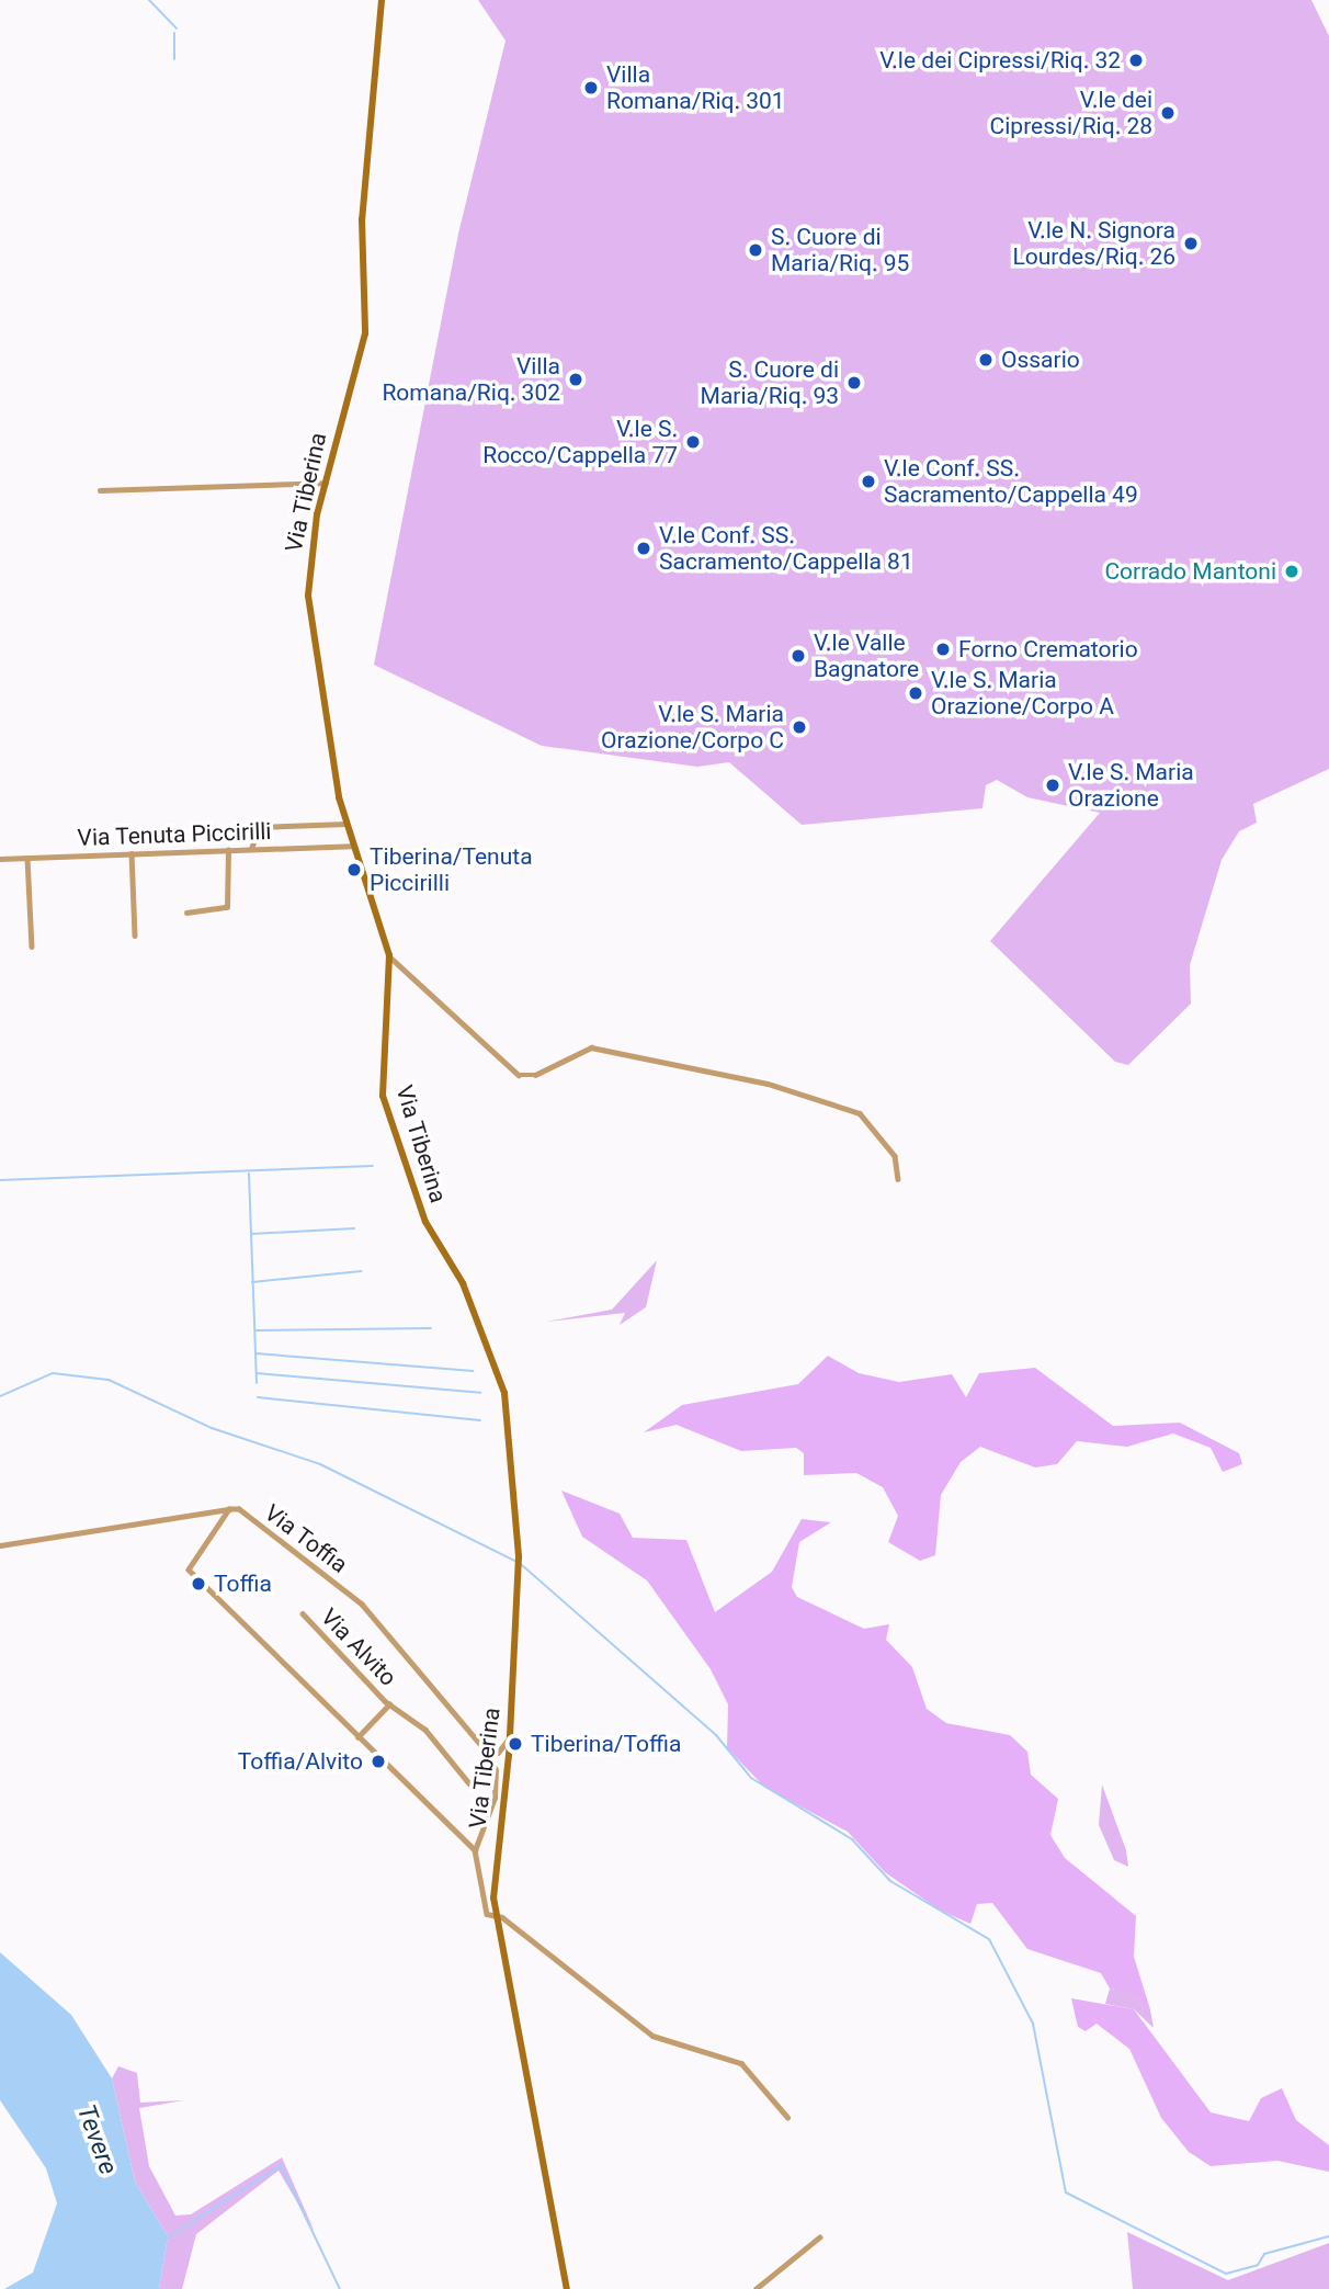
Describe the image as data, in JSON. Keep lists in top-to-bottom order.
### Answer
{
  "streets": {
    "main road": ["Via Tiberina"],
    "street": ["Via Tenuta Piccirilli", "Via Toffia", "Via Alvito"]
  },
  "crossings": [
    ["Via Tiberina", "Via Tenuta Piccirilli"],
    ["Via Toffia", "Via Alvito"]
  ],
  "water": ["Tevere"],
  "places": [
    "V.le dei Cipressi/Riq. 32",
    "Villa Romana/Riq. 301",
    "V.le dei Cipressi/Riq. 28",
    "V.le N. Signora Lourdes/Riq. 26",
    "S. Cuore di Maria/Riq. 95",
    "Ossario",
    "Villa Romana/Riq. 302",
    "S. Cuore di Maria/Riq. 93",
    "V.le S. Rocco/Cappella 77",
    "V.le Conf. SS. Sacramento/Cappella 49",
    "V.le Conf. SS. Sacramento/Cappella 81",
    "Corrado Mantoni",
    "Forno Crematorio",
    "V.le Valle Bagnatore",
    "V.le S. Maria Orazione/Corpo A",
    "V.le S. Maria Orazione/Corpo C",
    "V.le S. Maria Orazione",
    "Tiberina/Tenuta Piccirilli",
    "Toffia",
    "Tiberina/Toffia",
    "Toffia/Alvito"
  ]
}
